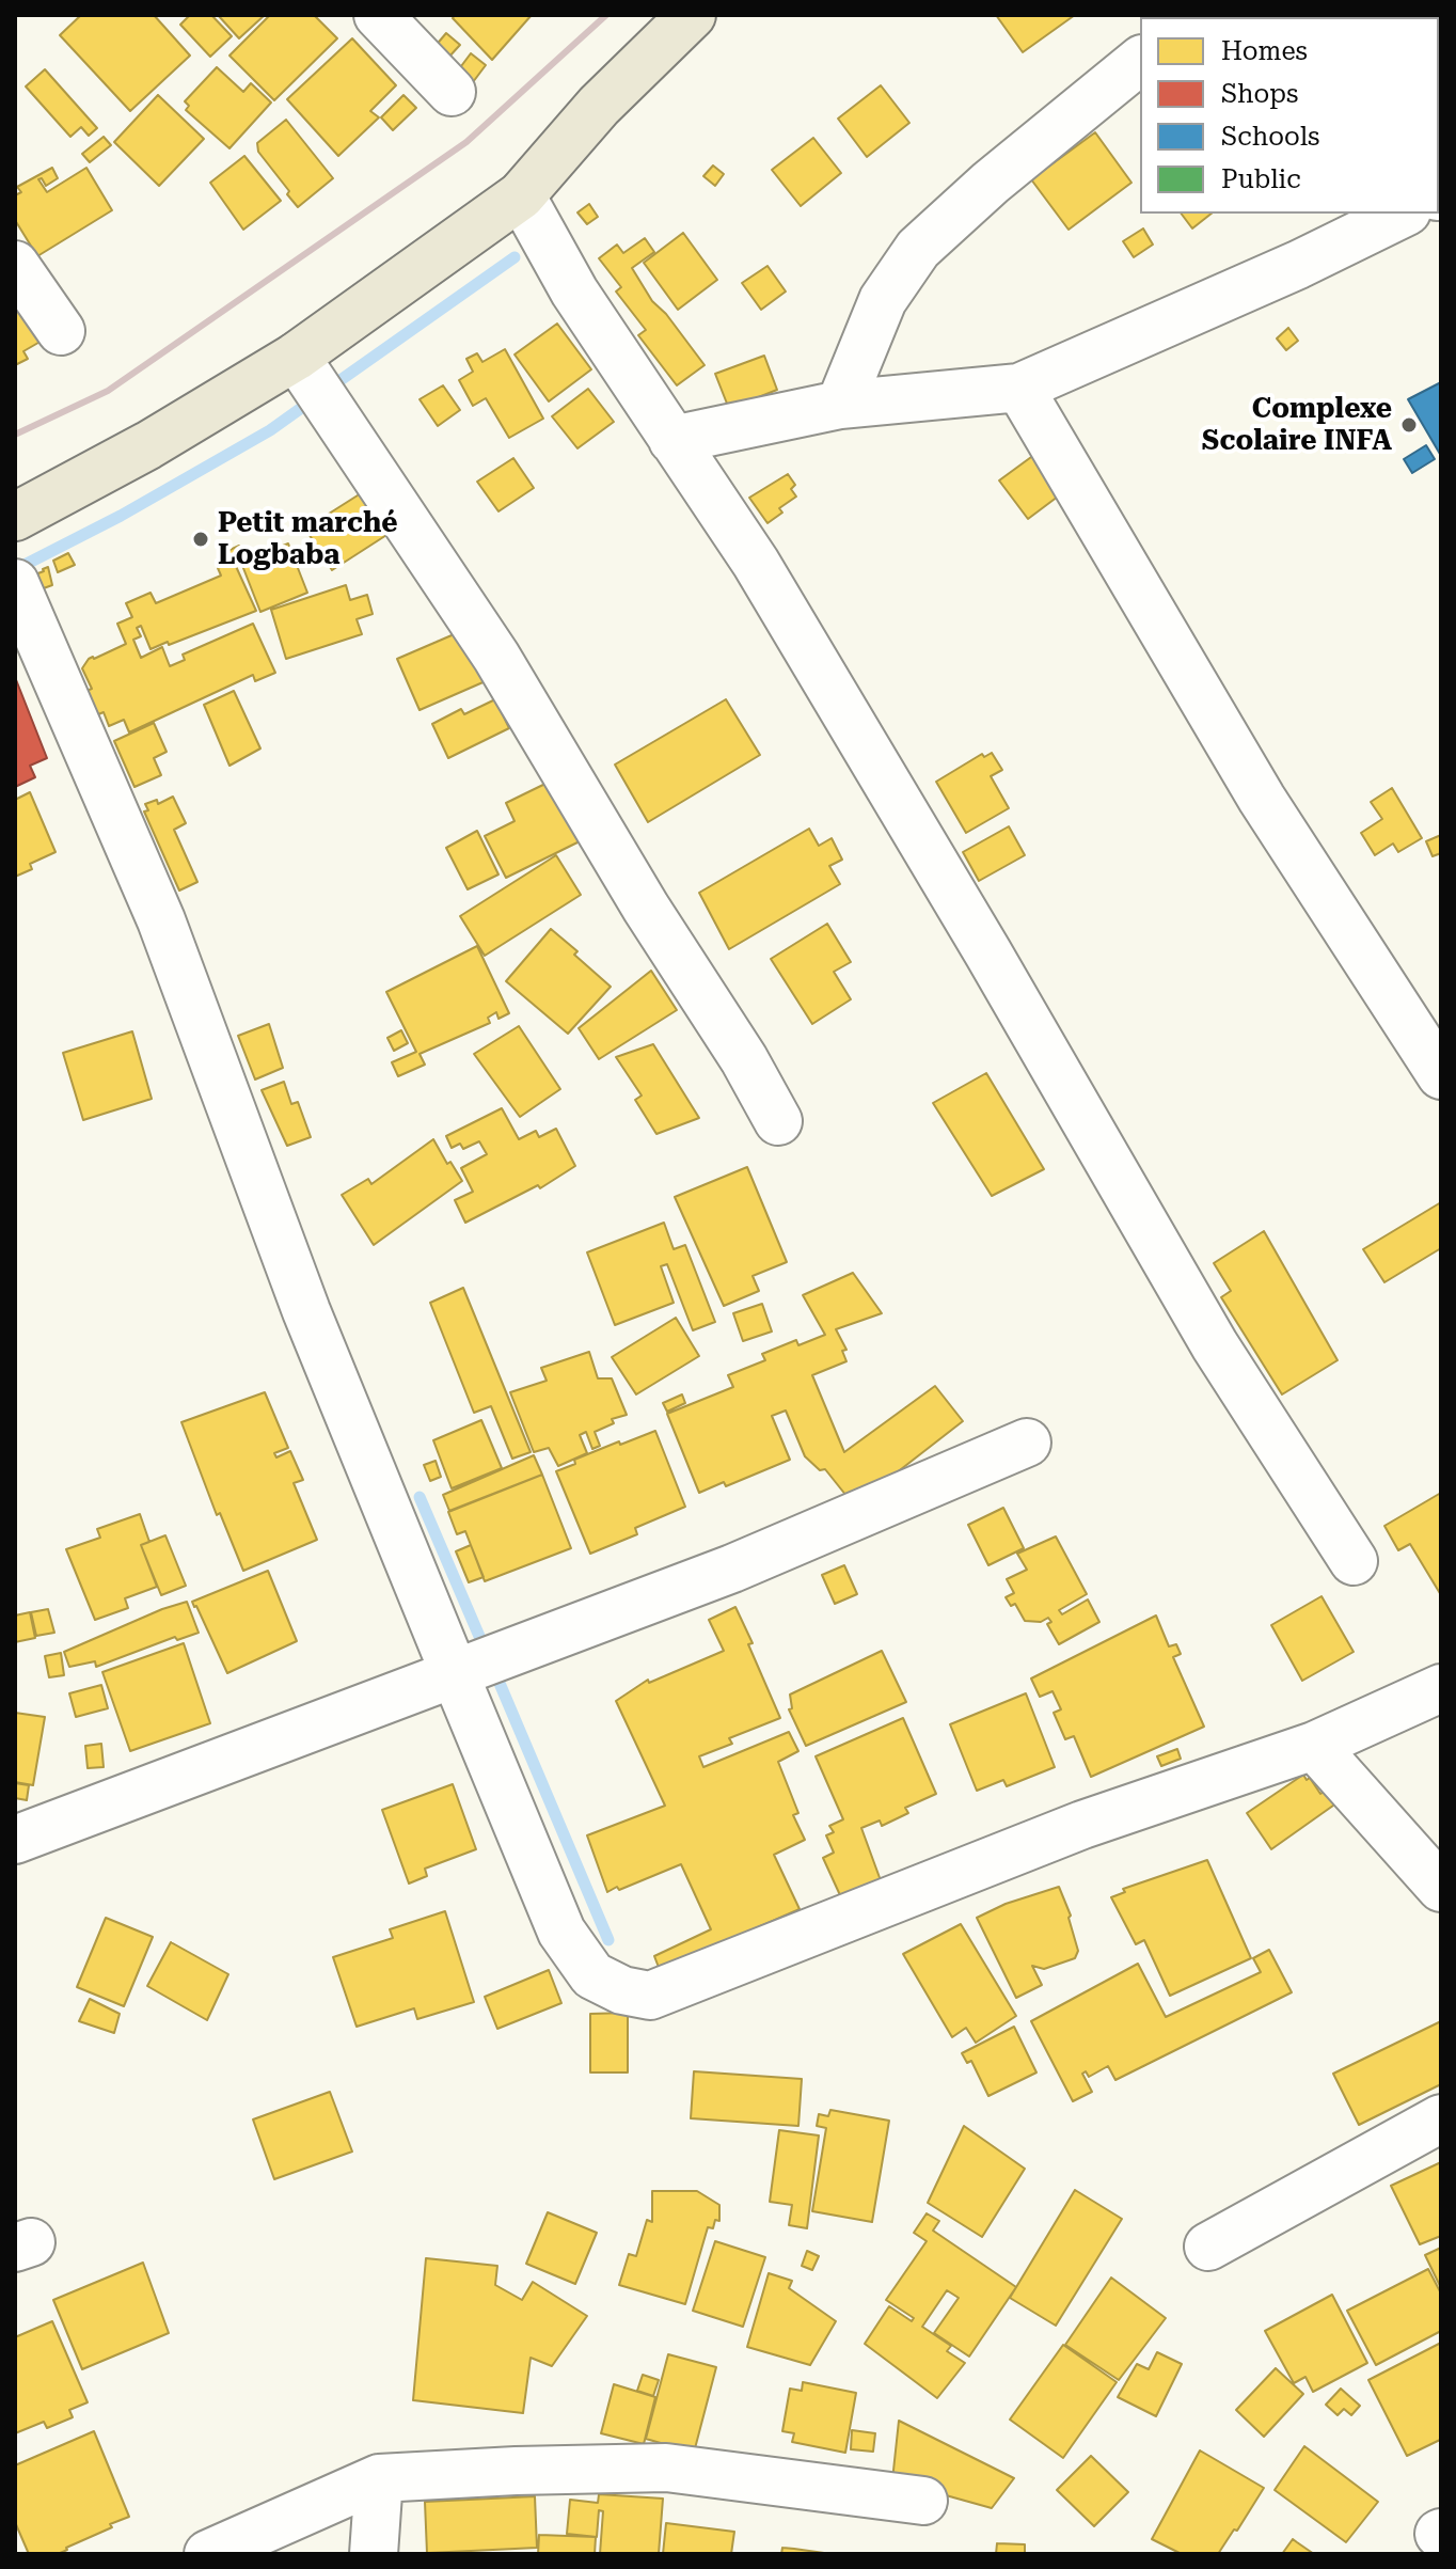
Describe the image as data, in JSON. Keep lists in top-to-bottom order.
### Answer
{
  "places": ["Complexe Scolaire INFA", "Petit marché Logbaba"],
  "legend": [
    "Homes",
    "Shops",
    "Schools",
    "Public"
  ]
}
